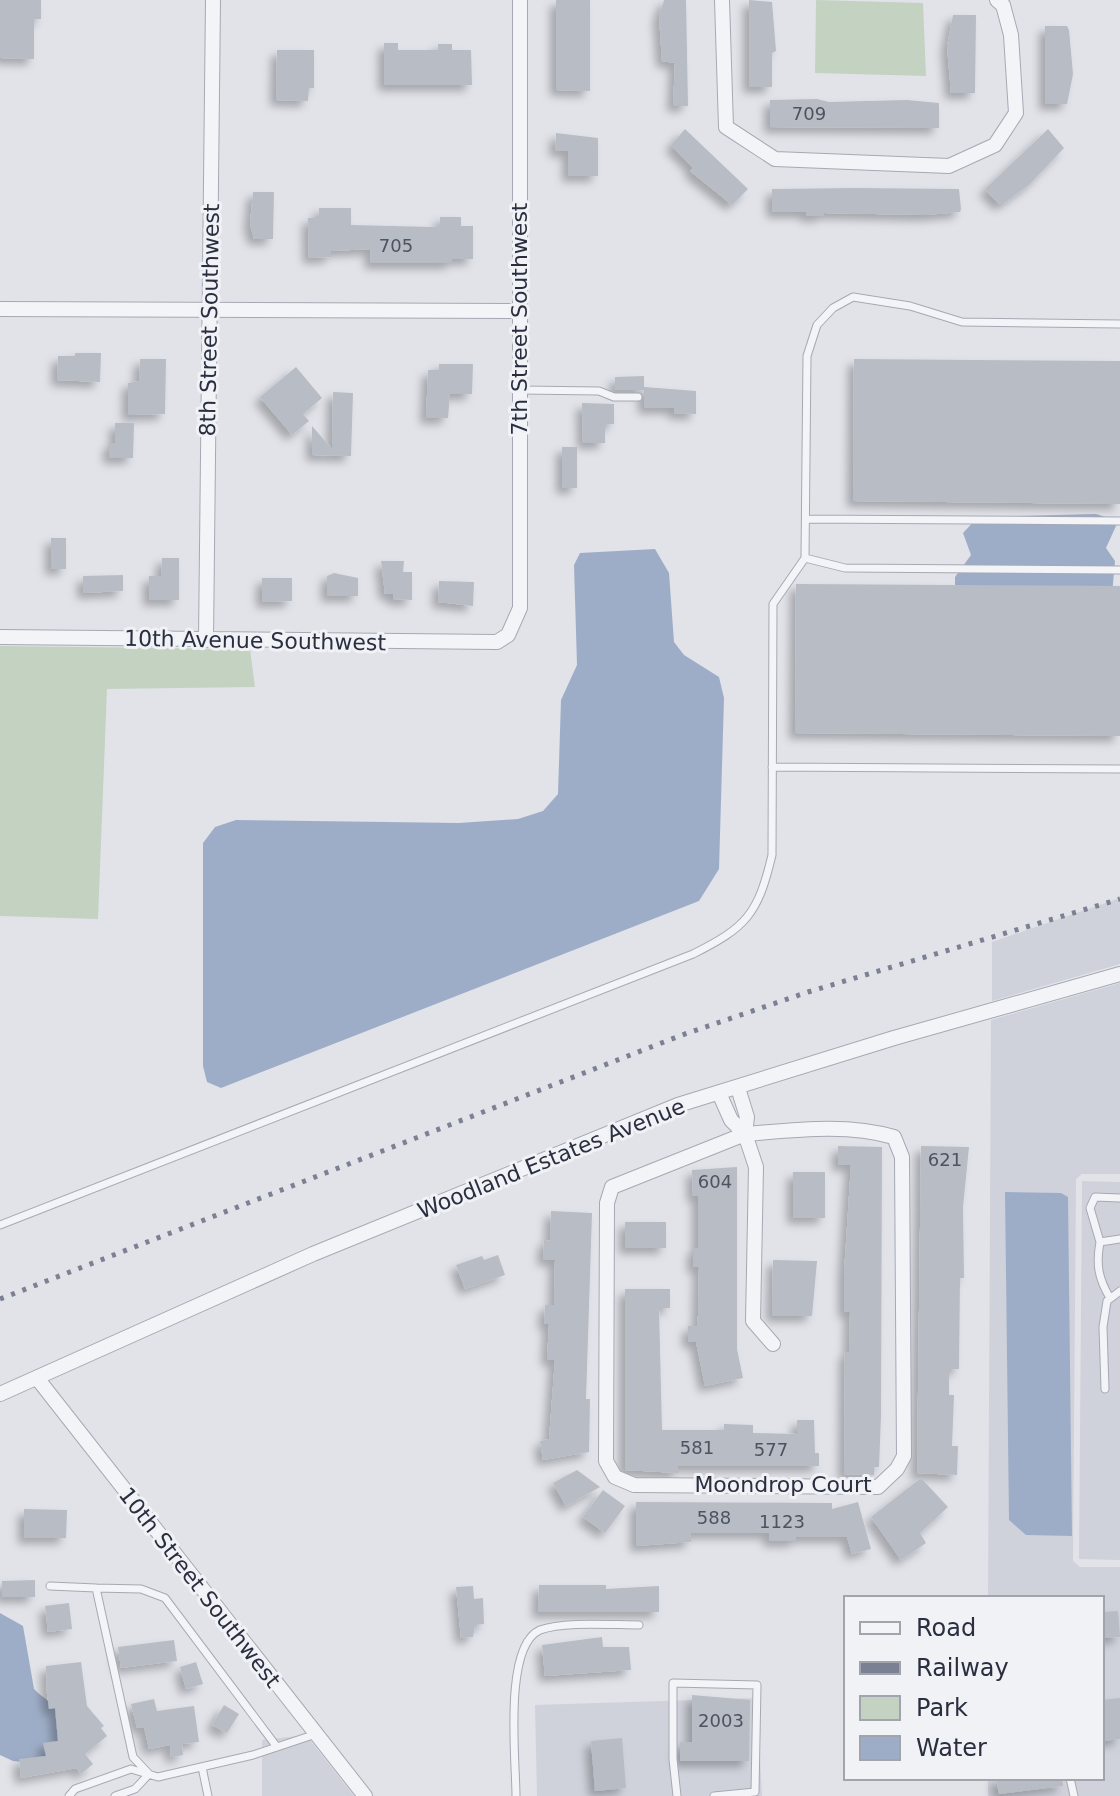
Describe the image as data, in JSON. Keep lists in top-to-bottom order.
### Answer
{
  "streets": {
    "street": [
      "7th Street Southwest",
      "8th Street Southwest",
      "10th Avenue Southwest",
      "Woodland Estates Avenue",
      "Moondrop Court",
      "10th Street Southwest"
    ]
  },
  "crossings": [
    ["7th Street Southwest", "10th Avenue Southwest"],
    ["8th Street Southwest", "10th Avenue Southwest"],
    ["Woodland Estates Avenue", "10th Street Southwest"]
  ],
  "house_numbers": [
    "709",
    "705",
    "621",
    "604",
    "581",
    "577",
    "588",
    "1123",
    "2003"
  ],
  "legend": [
    "Road",
    "Railway",
    "Park",
    "Water"
  ]
}
